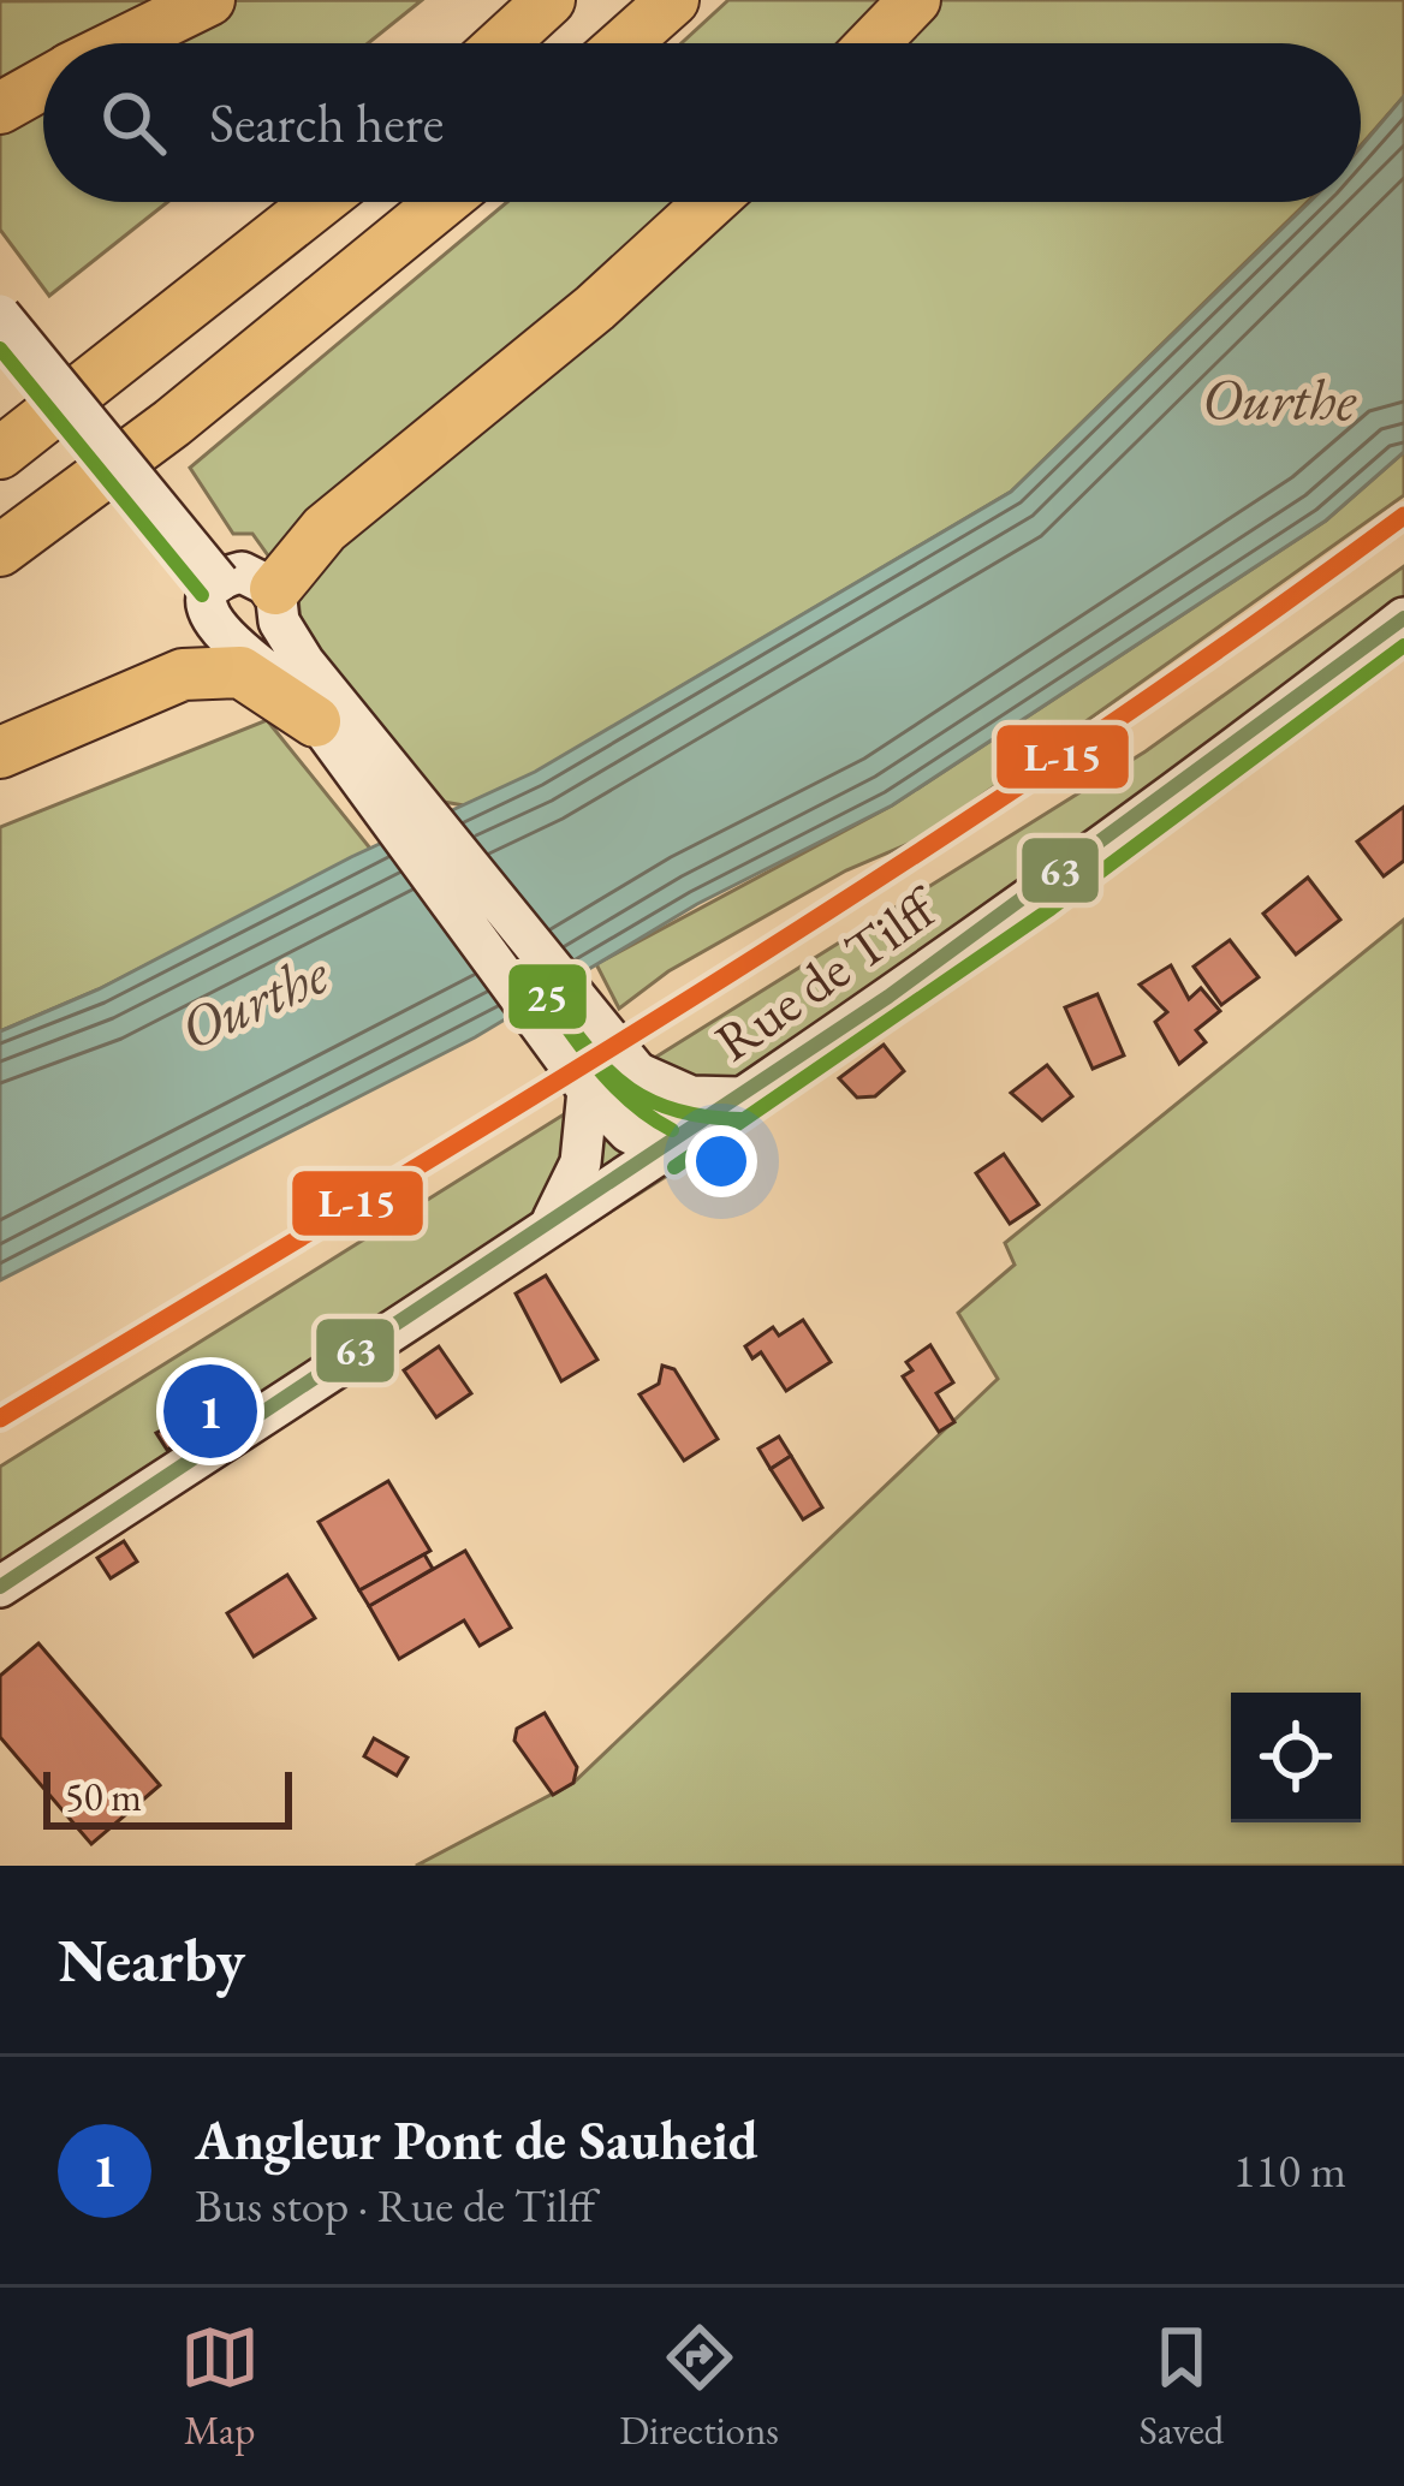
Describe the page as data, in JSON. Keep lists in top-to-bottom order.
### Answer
{
  "streets": {
    "main road": ["Rue de Tilff"]
  },
  "water": ["Ourthe"],
  "lines": ["transit line 25", "transit line L-15", "transit line 63"],
  "scale_bar": "50 m",
  "page": {
    "search": "Search here",
    "pins": "1",
    "scale": "50 m",
    "heading": "Nearby",
    "list": [
      {
        "mark": "1",
        "name": "Angleur Pont de Sauheid",
        "note": "Bus stop · Rue de Tilff",
        "value": "110 m"
      }
    ],
    "nav": ["Map", "Directions", "Saved"]
  }
}
